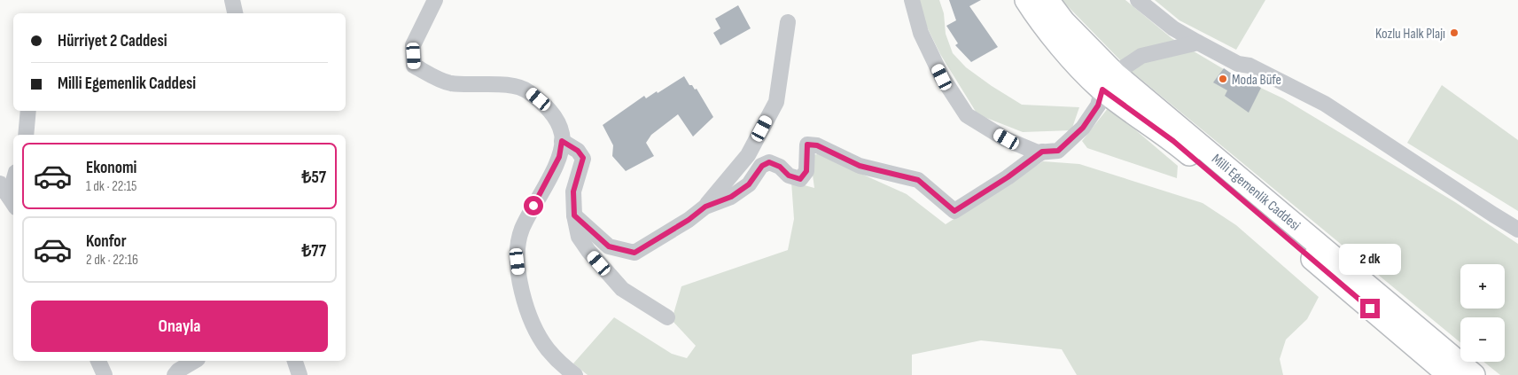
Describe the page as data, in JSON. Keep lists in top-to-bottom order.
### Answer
{
  "streets": {
    "highway": ["Milli Egemenlik Caddesi"]
  },
  "places": ["Kozlu Halk Plajı", "Moda Büfe"],
  "page": {
    "banner": ["Hürriyet 2 Caddesi", "Milli Egemenlik Caddesi"],
    "list": [
      {
        "name": "Ekonomi",
        "note": "1 dk · 22:15",
        "value": "₺57"
      },
      {
        "name": "Konfor",
        "note": "2 dk · 22:16",
        "value": "₺77"
      }
    ],
    "bubble": "2 dk",
    "map_buttons": ["+", "−"],
    "buttons": "Onayla"
  }
}
